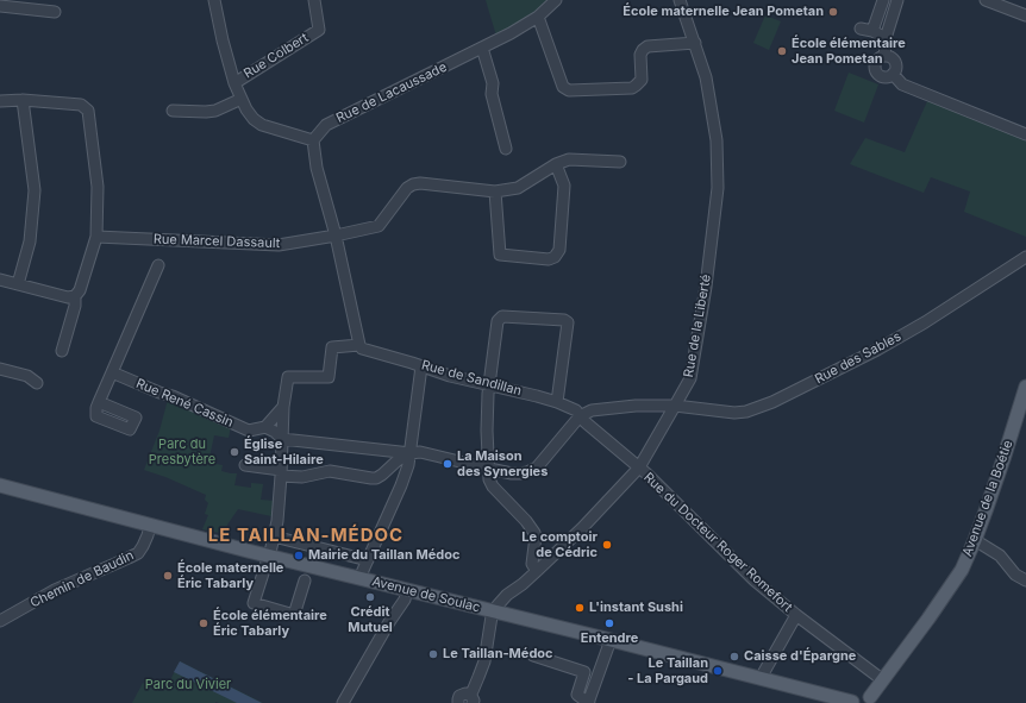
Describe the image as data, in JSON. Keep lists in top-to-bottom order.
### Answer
{
  "streets": {
    "main road": ["Avenue de la Boétie", "Avenue de Soulac"],
    "street": [
      "Rue Colbert",
      "Rue de Lacaussade",
      "Rue Marcel Dassault",
      "Rue de la Liberté",
      "Rue des Sables",
      "Rue de Sandillan",
      "Rue René Cassin",
      "Rue du Docteur Roger Romefort",
      "Chemin de Baudin"
    ]
  },
  "crossings": [
    ["Rue de la Liberté", "Rue des Sables"],
    ["Rue de la Liberté", "Rue du Docteur Roger Romefort"],
    ["Rue de la Liberté", "Avenue de Soulac"],
    ["Rue des Sables", "Rue de Sandillan"],
    ["Rue des Sables", "Rue du Docteur Roger Romefort"],
    ["Rue de Sandillan", "Rue du Docteur Roger Romefort"],
    ["Avenue de la Boétie", "Rue du Docteur Roger Romefort"],
    ["Chemin de Baudin", "Avenue de Soulac"]
  ],
  "districts": ["LE TAILLAN-MÉDOC"],
  "parks": ["Parc du Presbytère", "Parc du Vivier"],
  "places": [
    "École maternelle Jean Pometan",
    "École élémentaire Jean Pometan",
    "Église Saint-Hilaire",
    "La Maison des Synergies",
    "Le comptoir de Cédric",
    "Mairie du Taillan Médoc",
    "École maternelle Éric Tabarly",
    "Crédit Mutuel",
    "L'instant Sushi",
    "École élémentaire Éric Tabarly",
    "Entendre",
    "Le Taillan-Médoc",
    "Caisse d'Épargne",
    "Le Taillan - La Pargaud"
  ]
}
